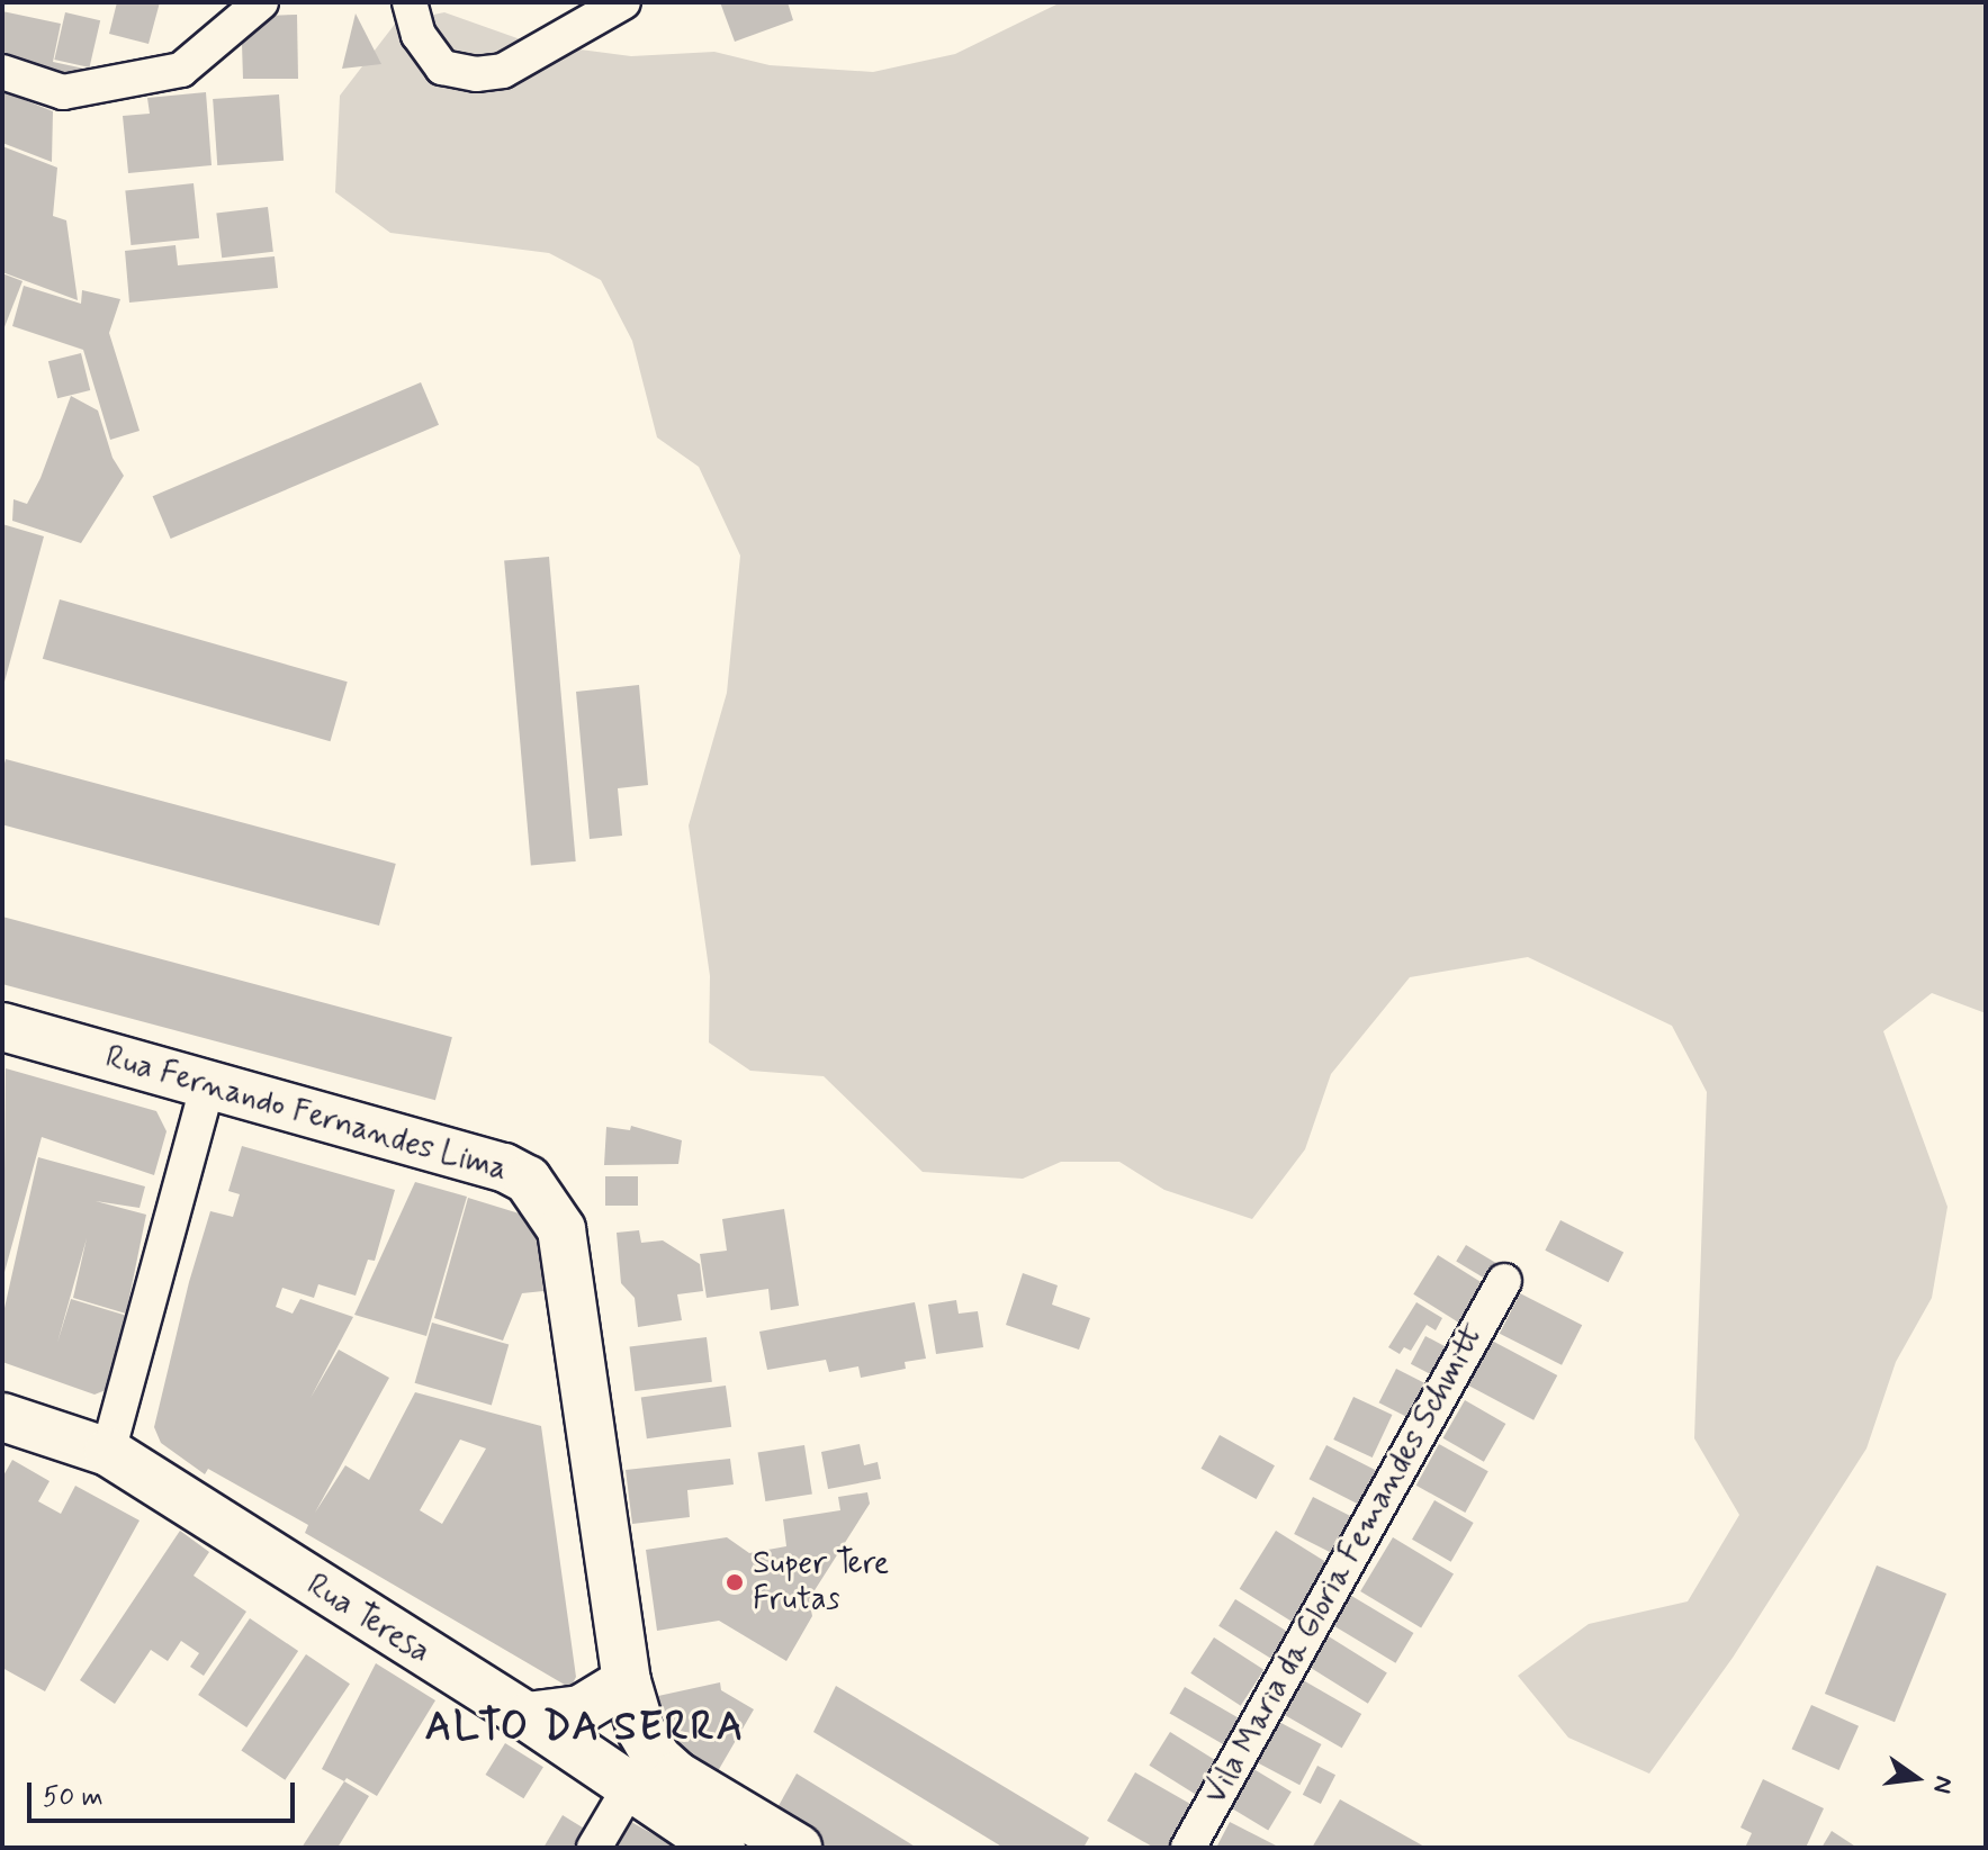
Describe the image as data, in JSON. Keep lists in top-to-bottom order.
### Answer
{
  "streets": {
    "main road": ["Rua Fernando Fernandes Lima", "Rua Teresa"],
    "street": ["Vila Maria da Gloria Femandes Schmitt"]
  },
  "districts": ["ALTO DA SERRA"],
  "places": ["Super Tere Frutas"],
  "scale_bar": "50 m",
  "north": "right"
}
